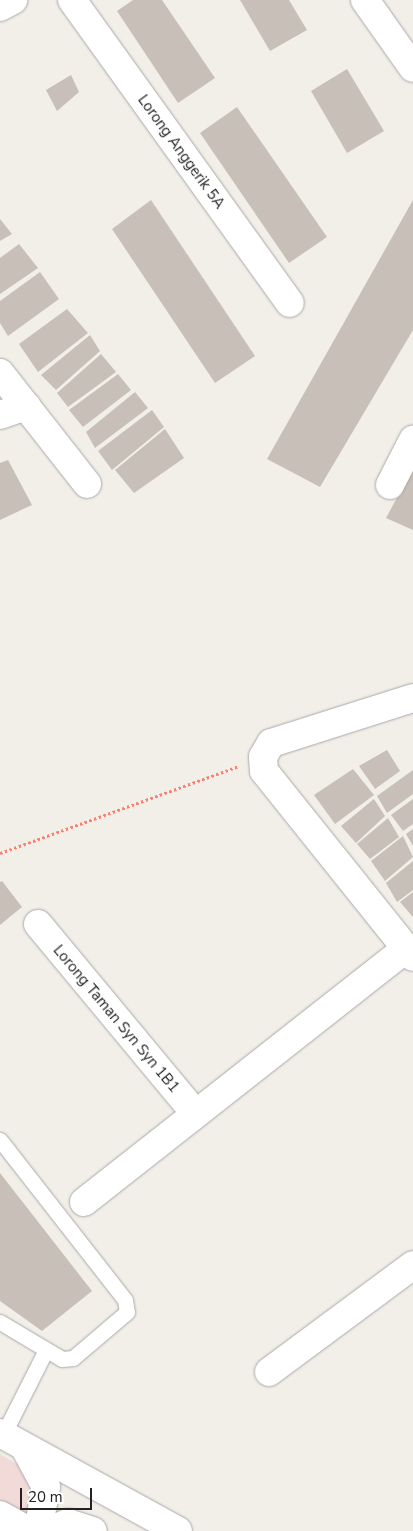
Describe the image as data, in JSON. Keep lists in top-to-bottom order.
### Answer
{
  "streets": {
    "street": ["Lorong Anggerik 5A", "Lorong Taman Syn Syn 1B1"]
  },
  "scale_bar": "20 m"
}
